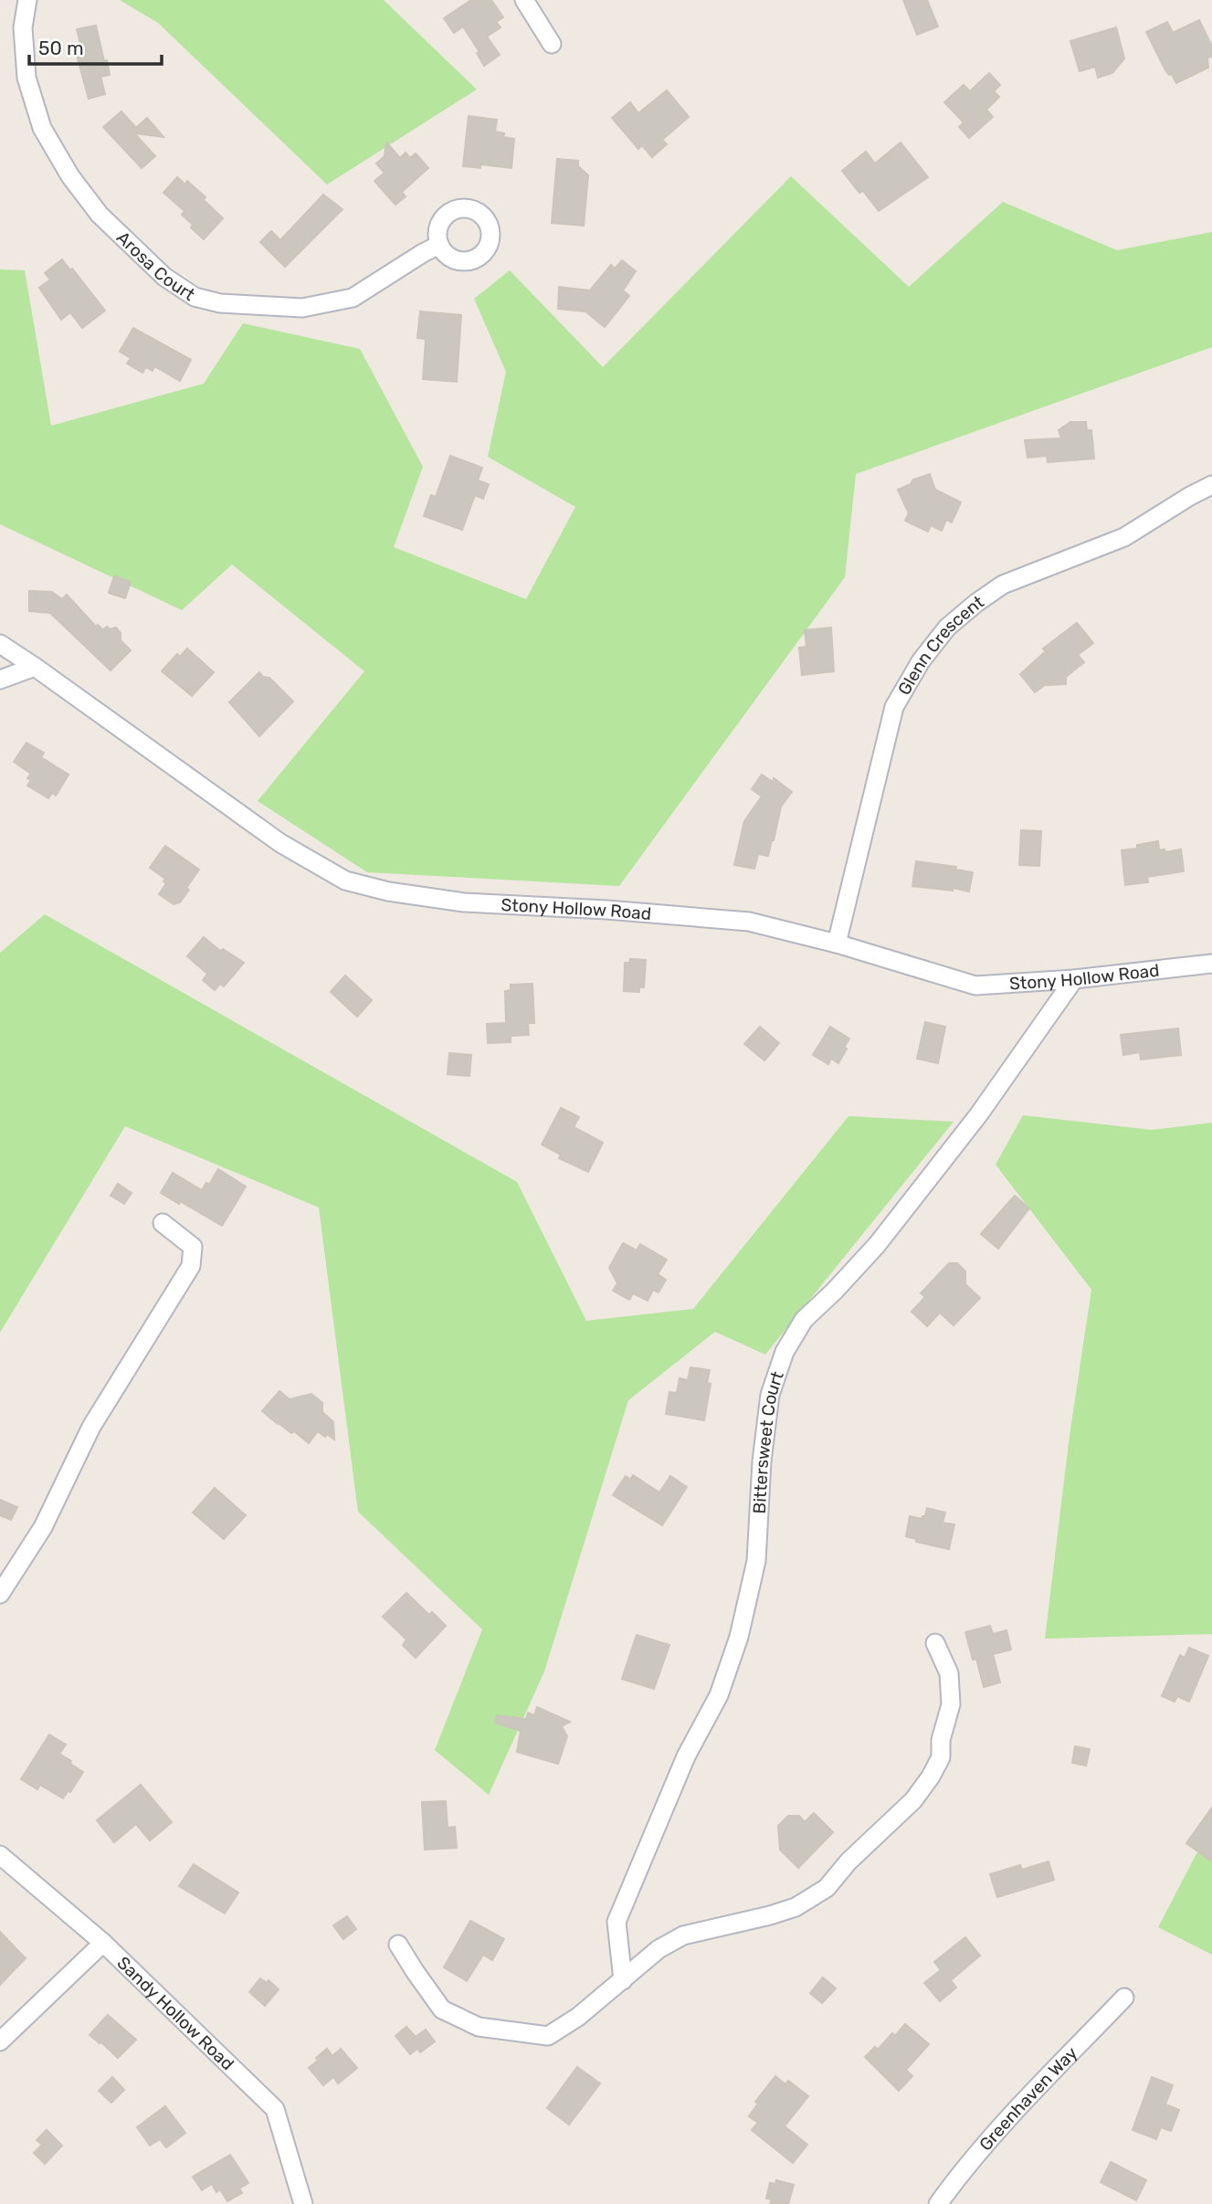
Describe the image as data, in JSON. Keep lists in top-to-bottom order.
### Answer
{
  "streets": {
    "street": [
      "Arosa Court",
      "Glenn Crescent",
      "Stony Hollow Road",
      "Bittersweet Court",
      "Sandy Hollow Road",
      "Greenhaven Way"
    ]
  },
  "crossings": [
    ["Glenn Crescent", "Stony Hollow Road"],
    ["Stony Hollow Road", "Bittersweet Court"]
  ],
  "scale_bar": "50 m"
}
